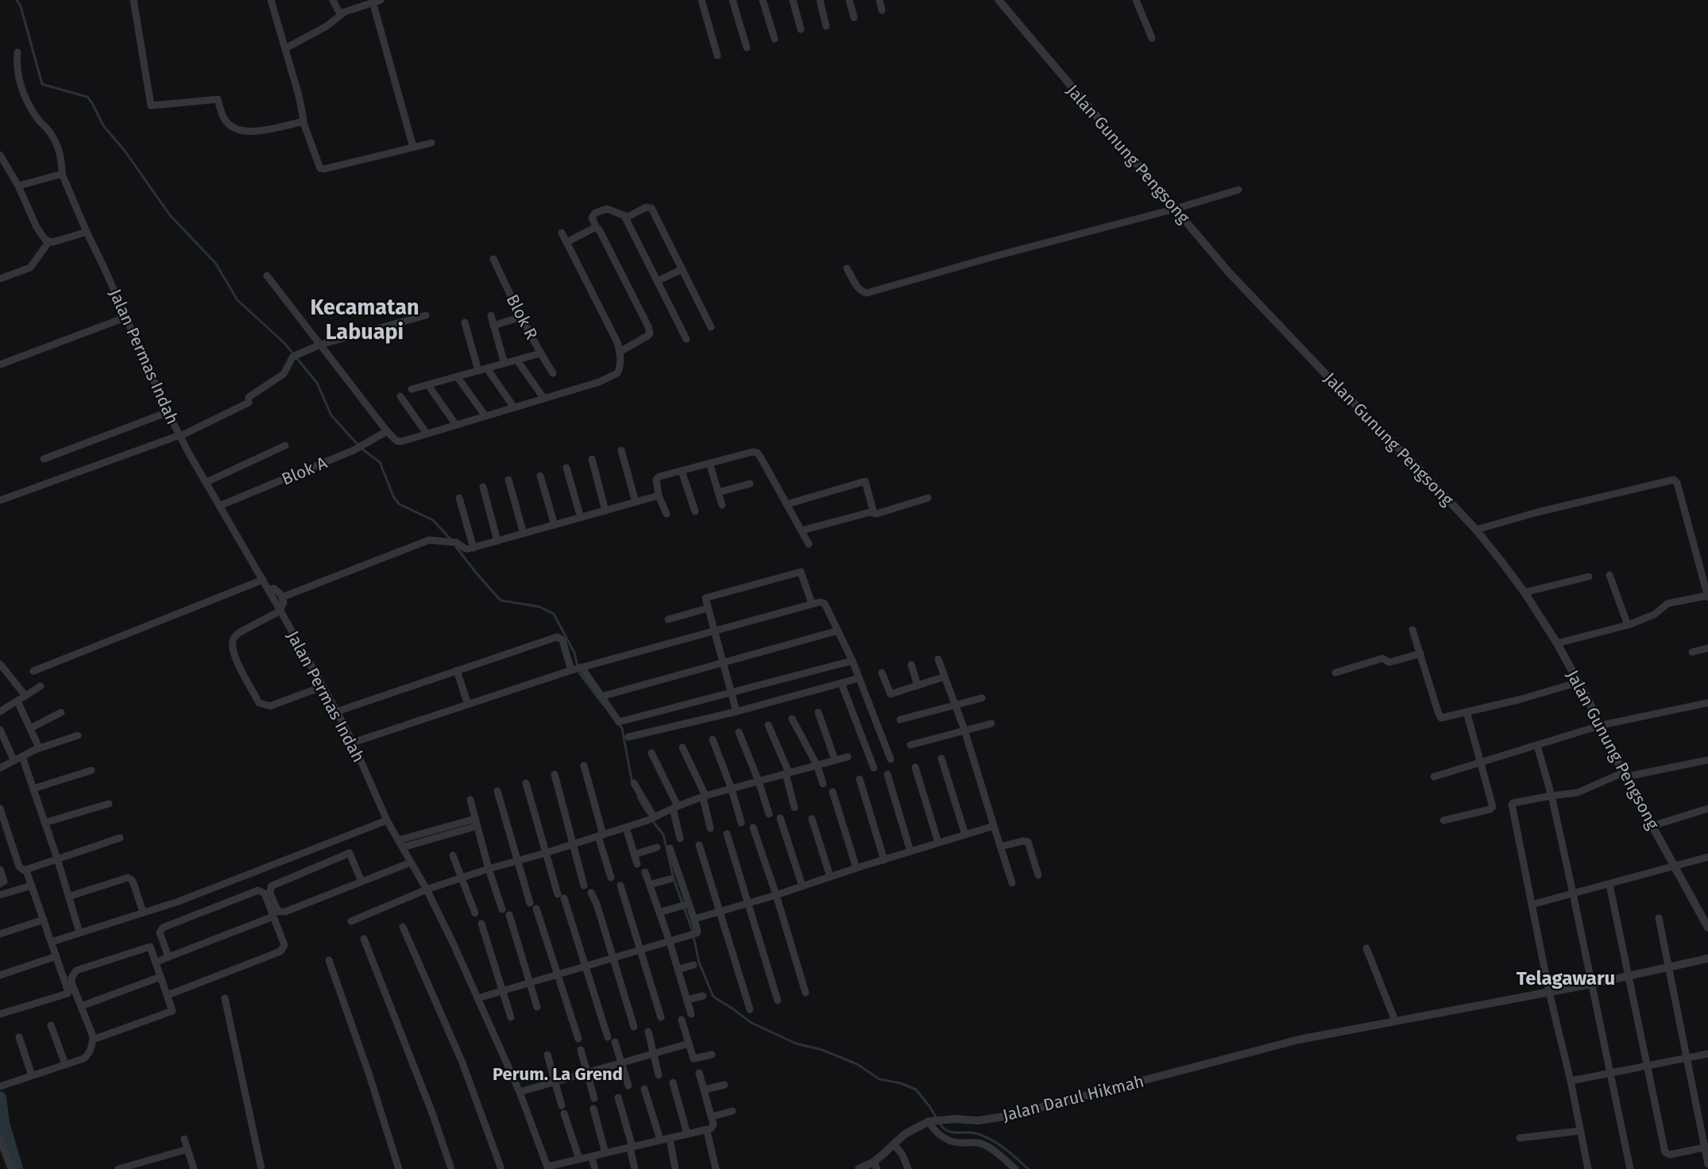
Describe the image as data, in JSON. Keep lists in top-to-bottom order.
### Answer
{
  "streets": {
    "street": [
      "Jalan Gunung Pengsong",
      "Blok R",
      "Jalan Permas Indah",
      "Blok A",
      "Jalan Darul Hikmah"
    ]
  },
  "crossings": [
    ["Jalan Permas Indah", "Blok A"]
  ],
  "districts": ["Kecamatan Labuapi", "Telagawaru", "Perum. La Grend"]
}
